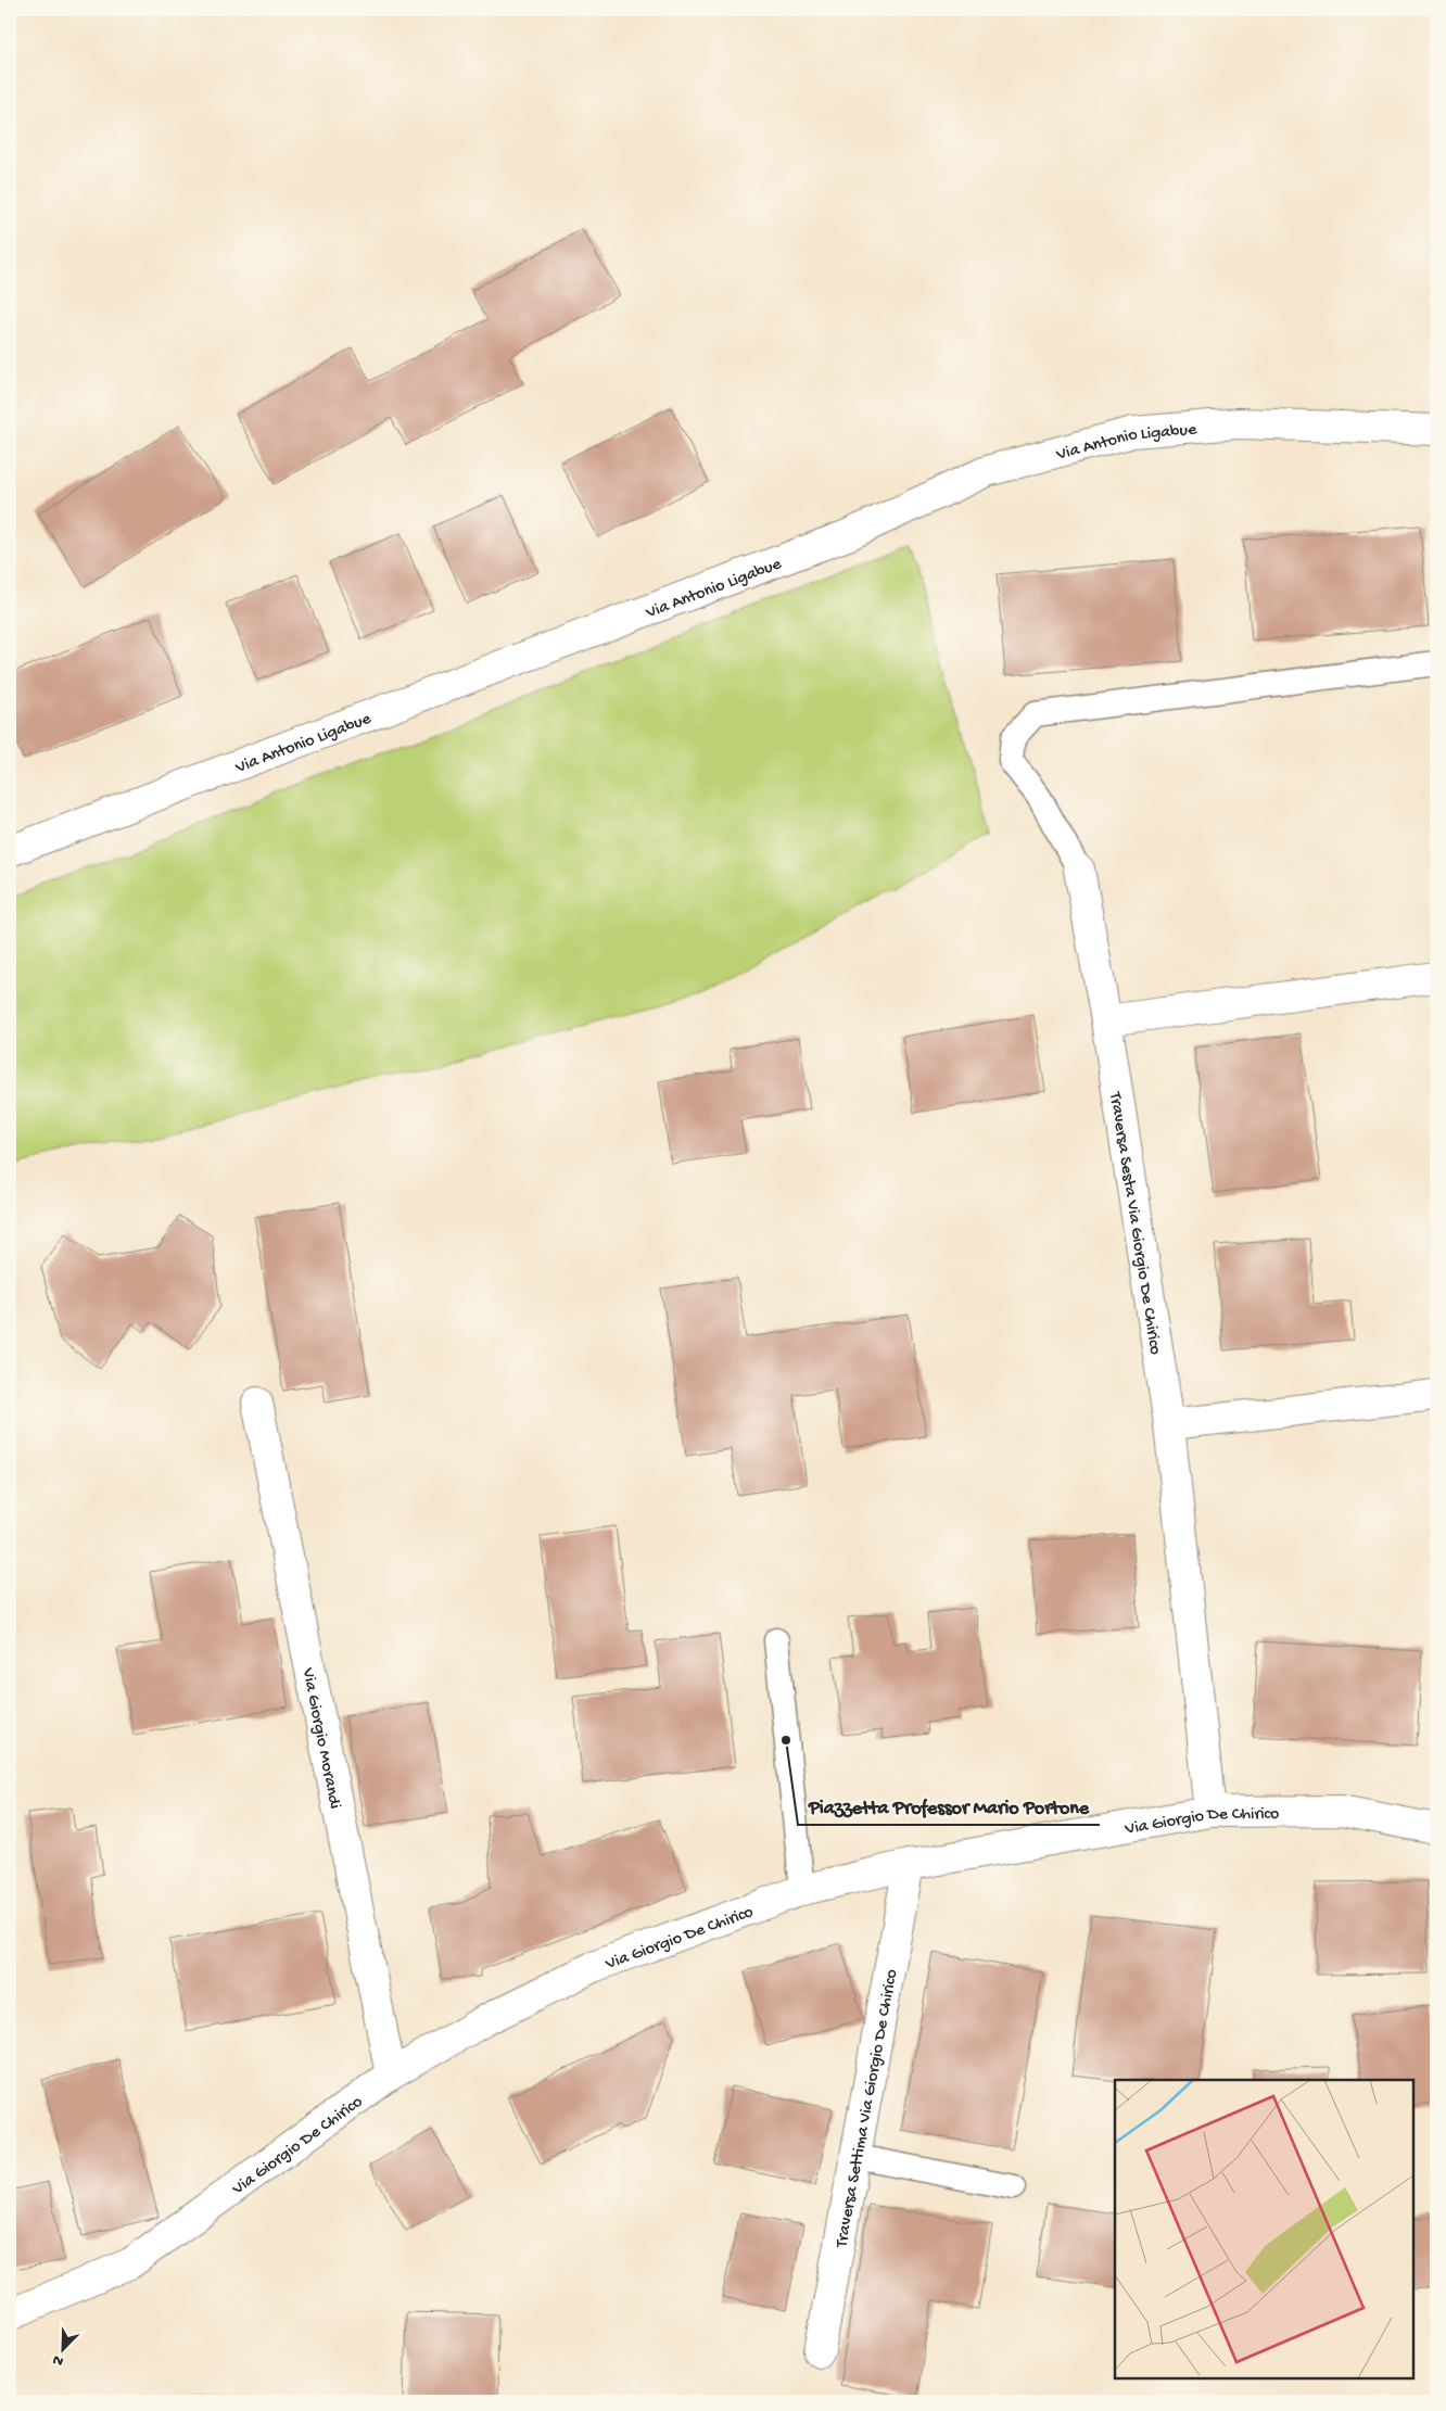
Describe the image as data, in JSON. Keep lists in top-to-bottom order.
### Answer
{
  "streets": {
    "street": [
      "Via Antonio Ligabue",
      "Traversa Sesta Via Giorgio De Chirico",
      "Via Giorgio Morandi",
      "Via Giorgio De Chirico",
      "Traversa Settima Via Giorgio De Chirico"
    ]
  },
  "crossings": [
    ["Traversa Sesta Via Giorgio De Chirico", "Via Giorgio De Chirico"],
    ["Via Giorgio Morandi", "Via Giorgio De Chirico"],
    ["Via Giorgio De Chirico", "Traversa Settima Via Giorgio De Chirico"]
  ],
  "places": ["Piazzetta Professor Mario Portone"],
  "north": "bottom left"
}
